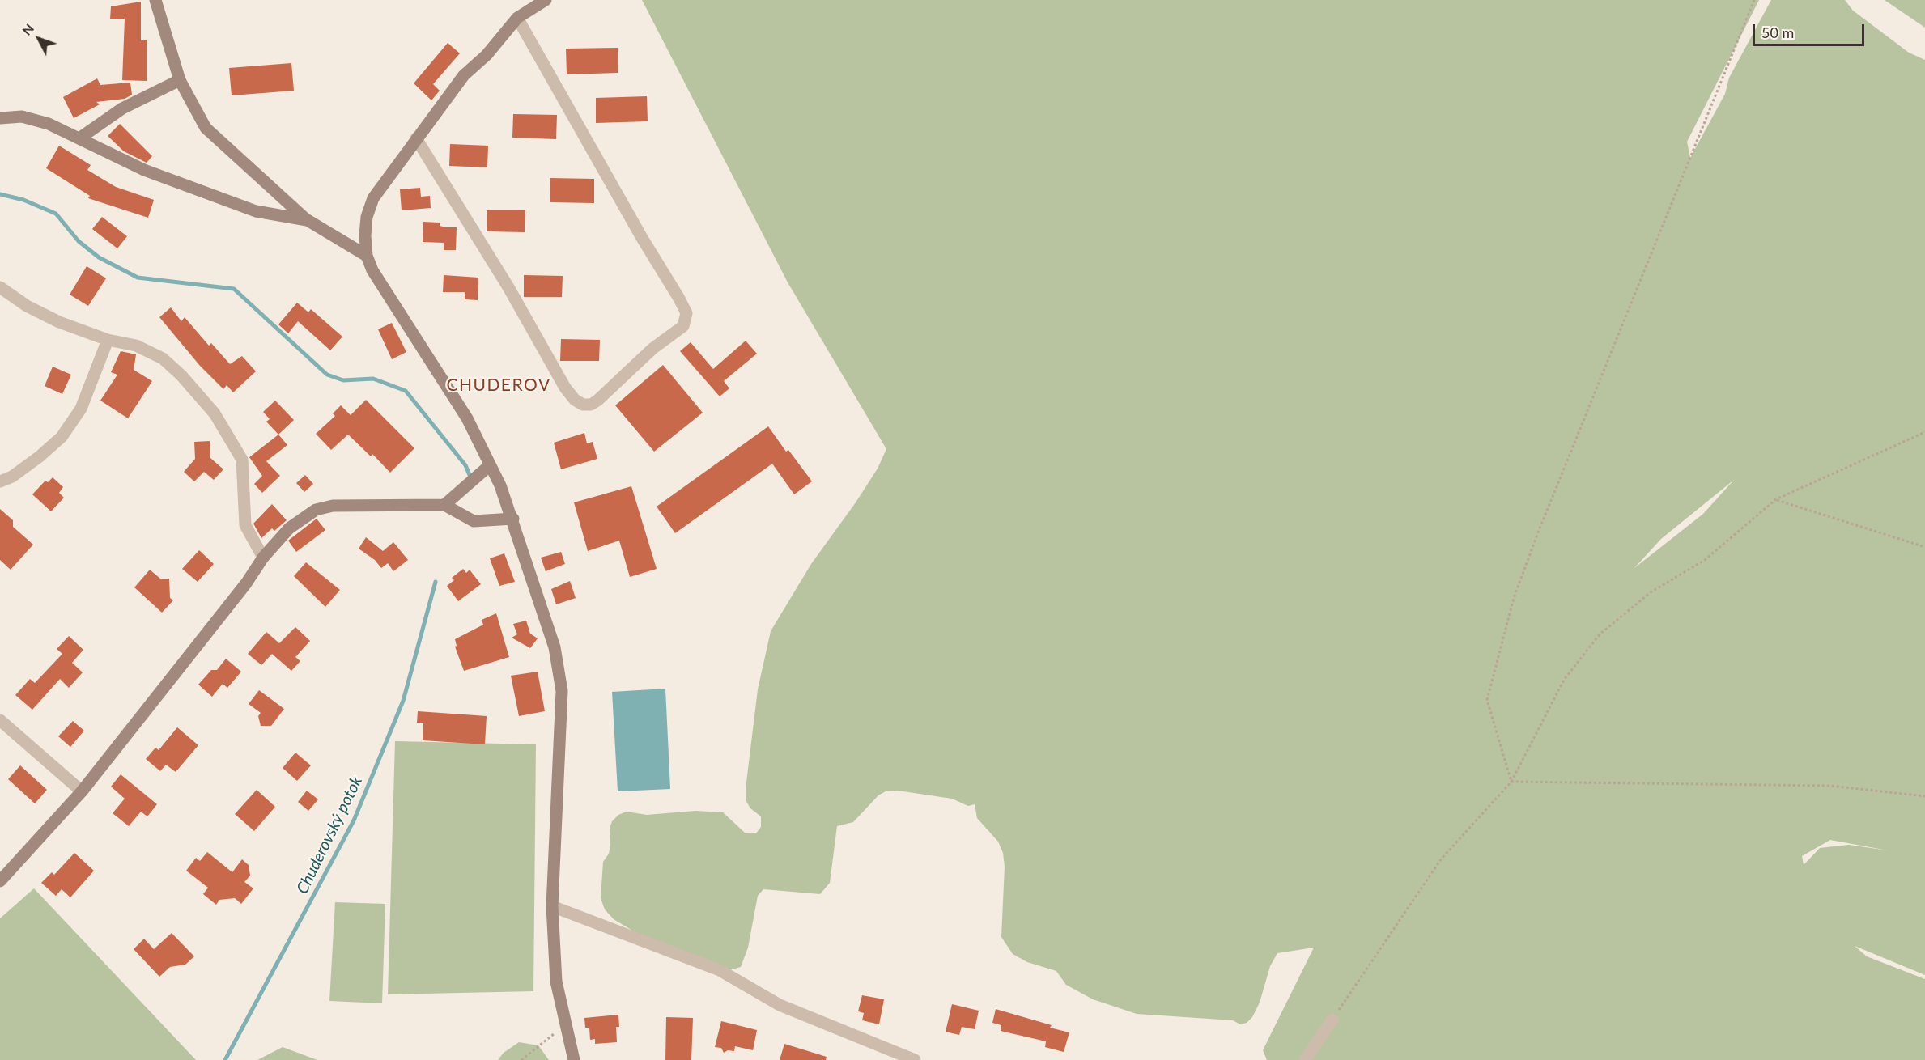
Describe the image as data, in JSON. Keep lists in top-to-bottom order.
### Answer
{
  "districts": ["CHUDEROV"],
  "water": ["Chuderovský potok"],
  "scale_bar": "50 m",
  "north": "top left"
}
